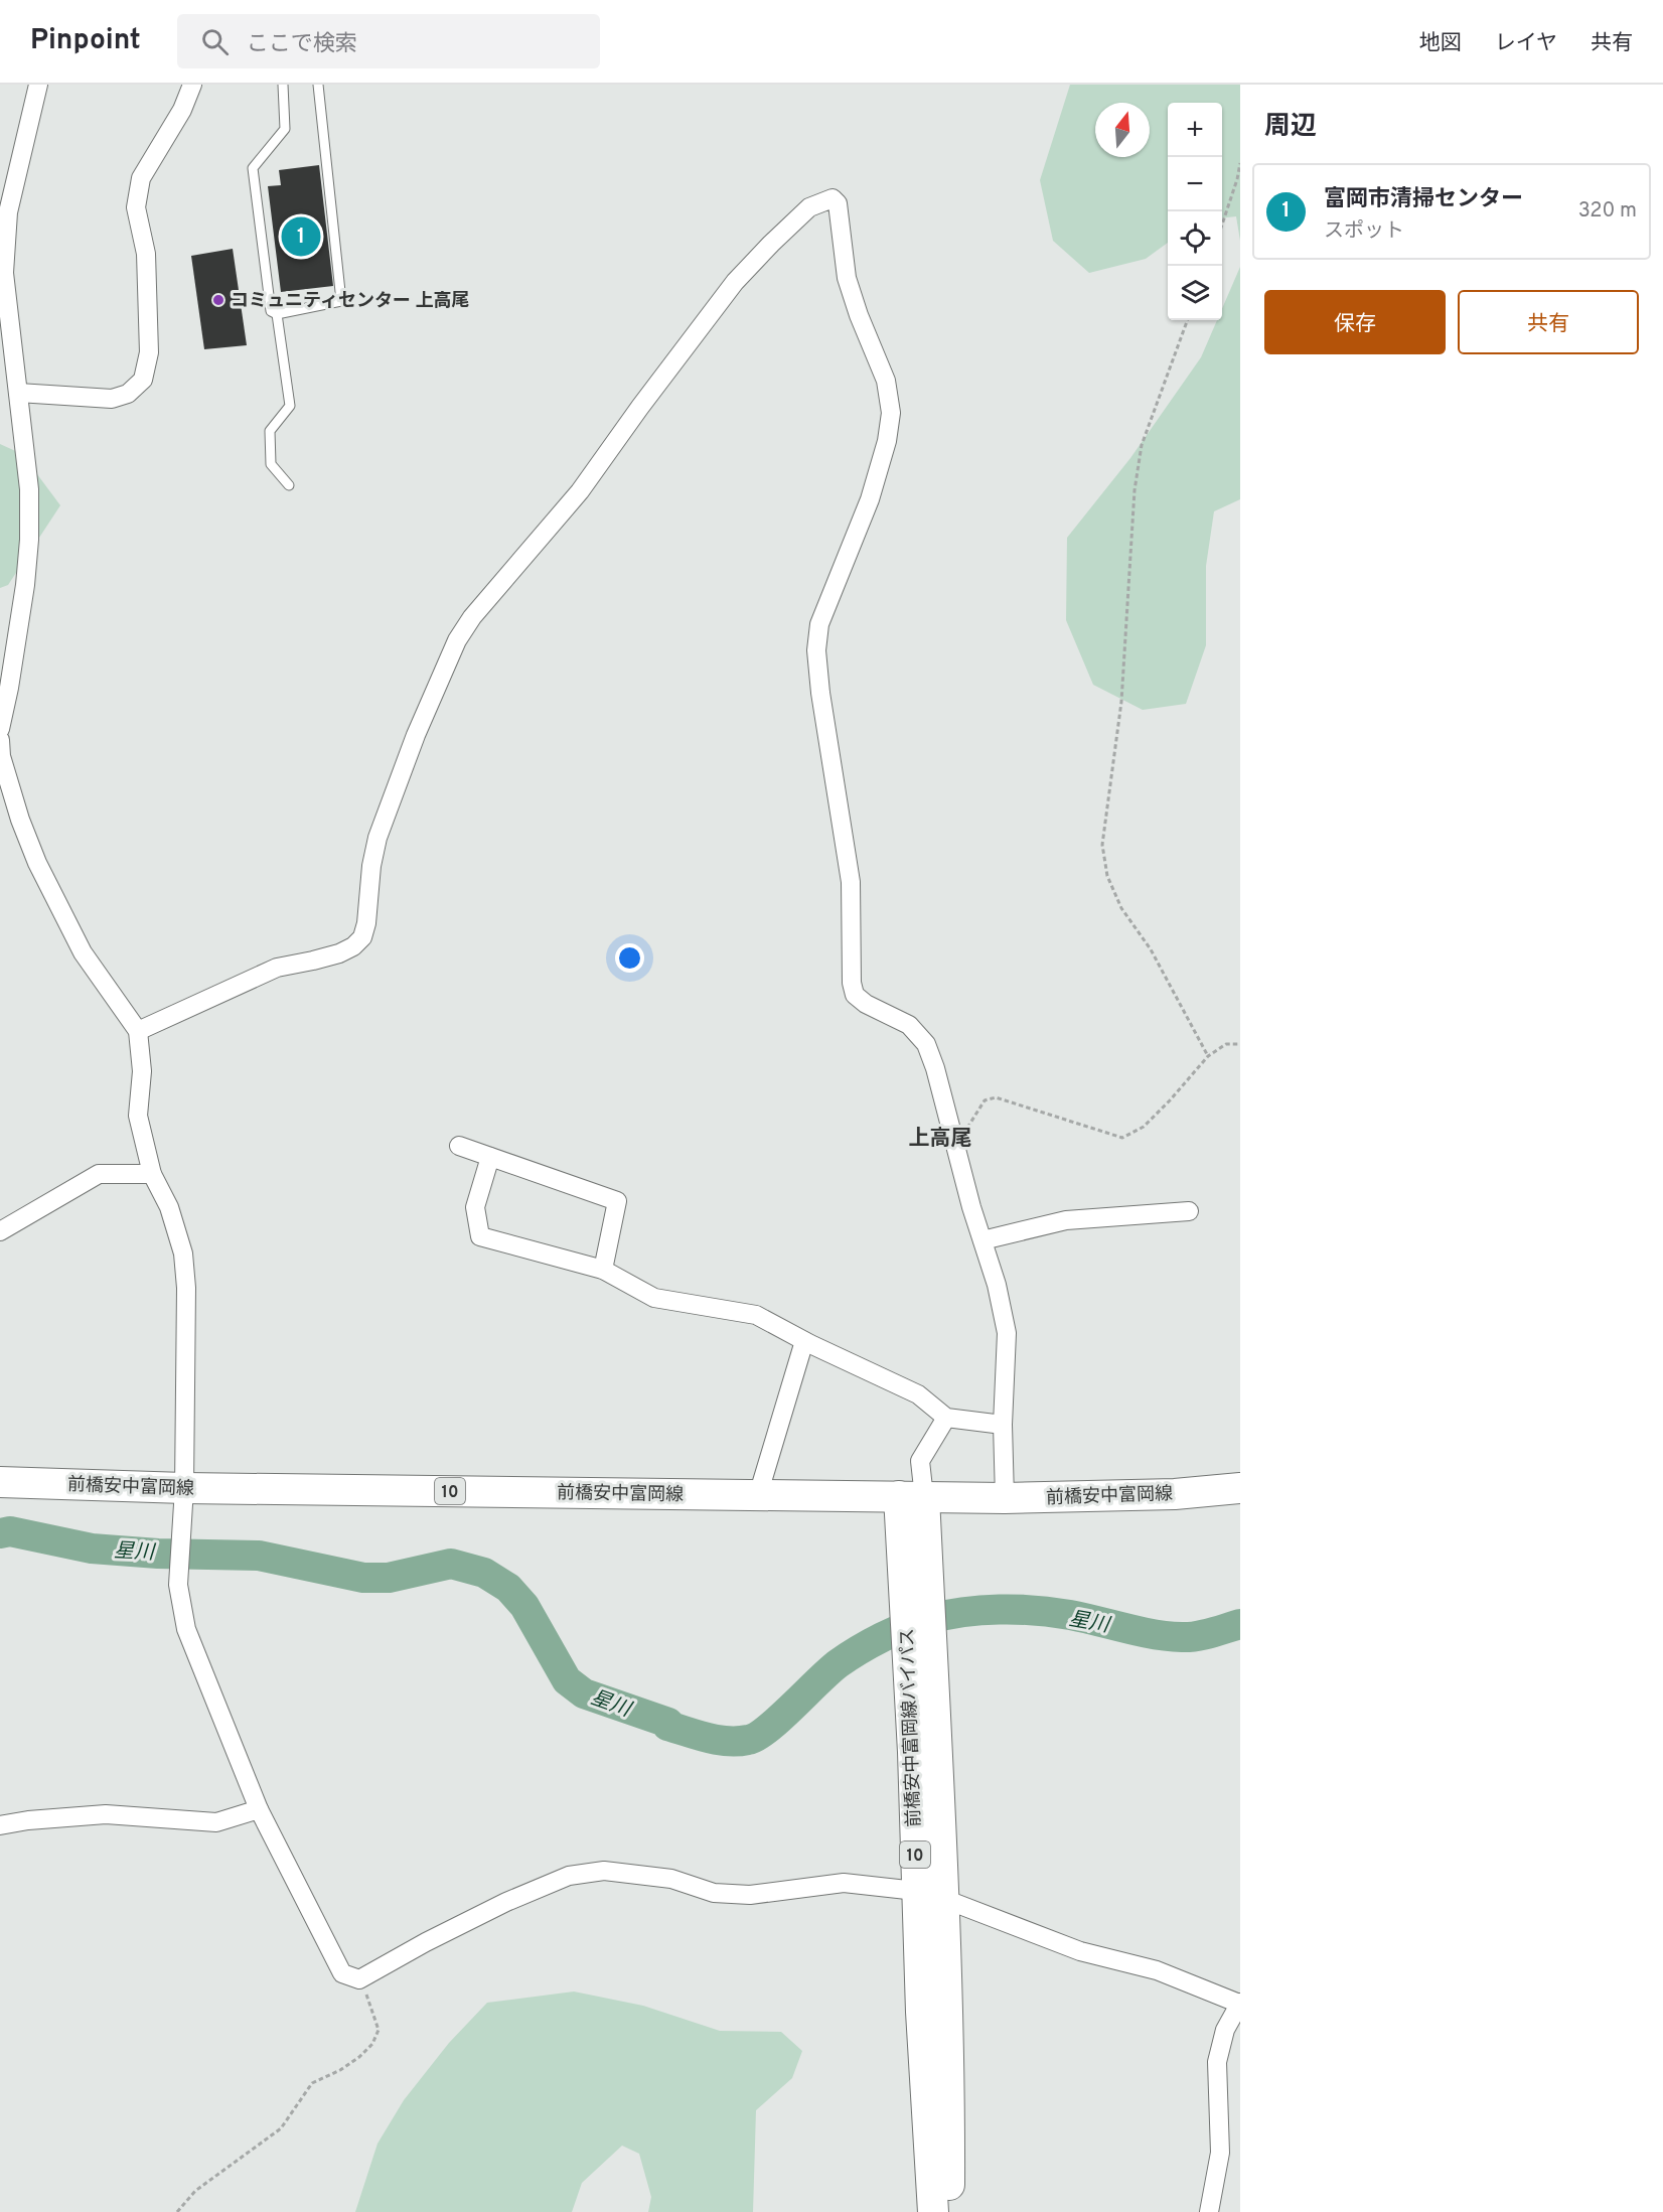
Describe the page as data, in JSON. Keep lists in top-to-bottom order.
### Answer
{
  "streets": {
    "main road": ["前橋安中富岡線", "10", "前橋安中富岡線バイパス"]
  },
  "crossings": [
    ["前橋安中富岡線", "前橋安中富岡線バイパス"]
  ],
  "districts": ["上高尾"],
  "water": ["星川"],
  "places": ["コミュニティセンター 上高尾"],
  "north": "top",
  "page": {
    "header": "Pinpoint",
    "search": "ここで検索",
    "nav": ["地図", "レイヤ", "共有"],
    "heading": "周辺",
    "map_buttons": ["+", "−"],
    "list": [
      {
        "mark": "1",
        "name": "富岡市清掃センター",
        "note": "スポット",
        "value": "320 m"
      }
    ],
    "pins": "1",
    "buttons": ["保存", "共有"]
  }
}
